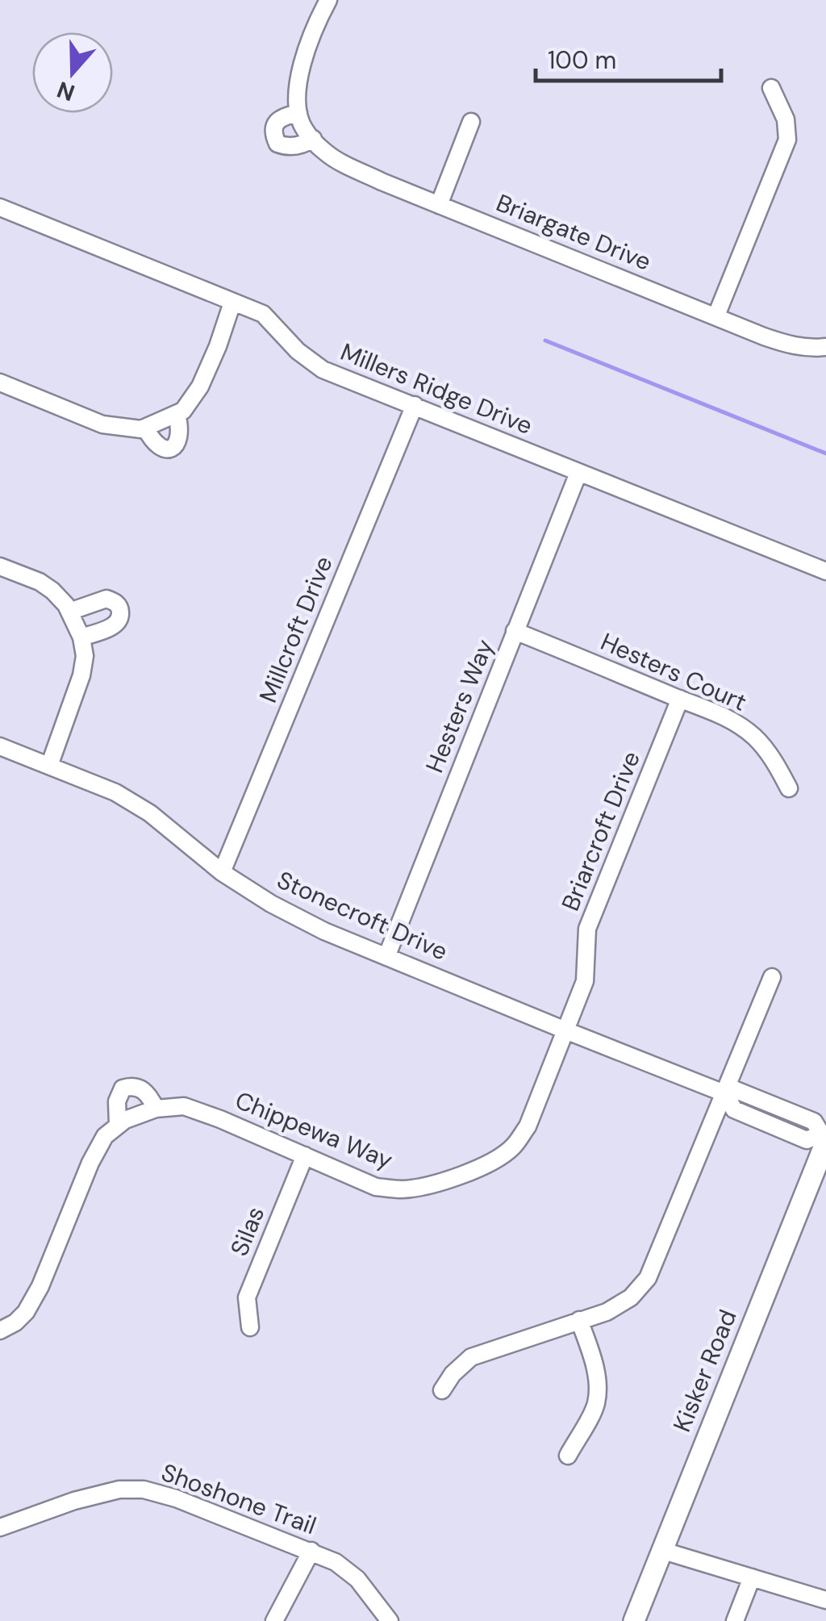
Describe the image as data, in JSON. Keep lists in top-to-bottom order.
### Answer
{
  "streets": {
    "main road": ["Kisker Road"],
    "street": [
      "Briargate Drive",
      "Millers Ridge Drive",
      "Millcroft Drive",
      "Hesters Court",
      "Hesters Way",
      "Briarcroft Drive",
      "Stonecroft Drive",
      "Chippewa Way",
      "Silas",
      "Shoshone Trail"
    ]
  },
  "crossings": [
    ["Millers Ridge Drive", "Millcroft Drive"],
    ["Millers Ridge Drive", "Hesters Way"],
    ["Millcroft Drive", "Stonecroft Drive"],
    ["Hesters Court", "Hesters Way"],
    ["Hesters Court", "Briarcroft Drive"],
    ["Hesters Way", "Stonecroft Drive"],
    ["Briarcroft Drive", "Stonecroft Drive"],
    ["Briarcroft Drive", "Chippewa Way"],
    ["Stonecroft Drive", "Chippewa Way"],
    ["Stonecroft Drive", "Kisker Road"],
    ["Chippewa Way", "Silas"]
  ],
  "scale_bar": "100 m",
  "north": "bottom"
}
